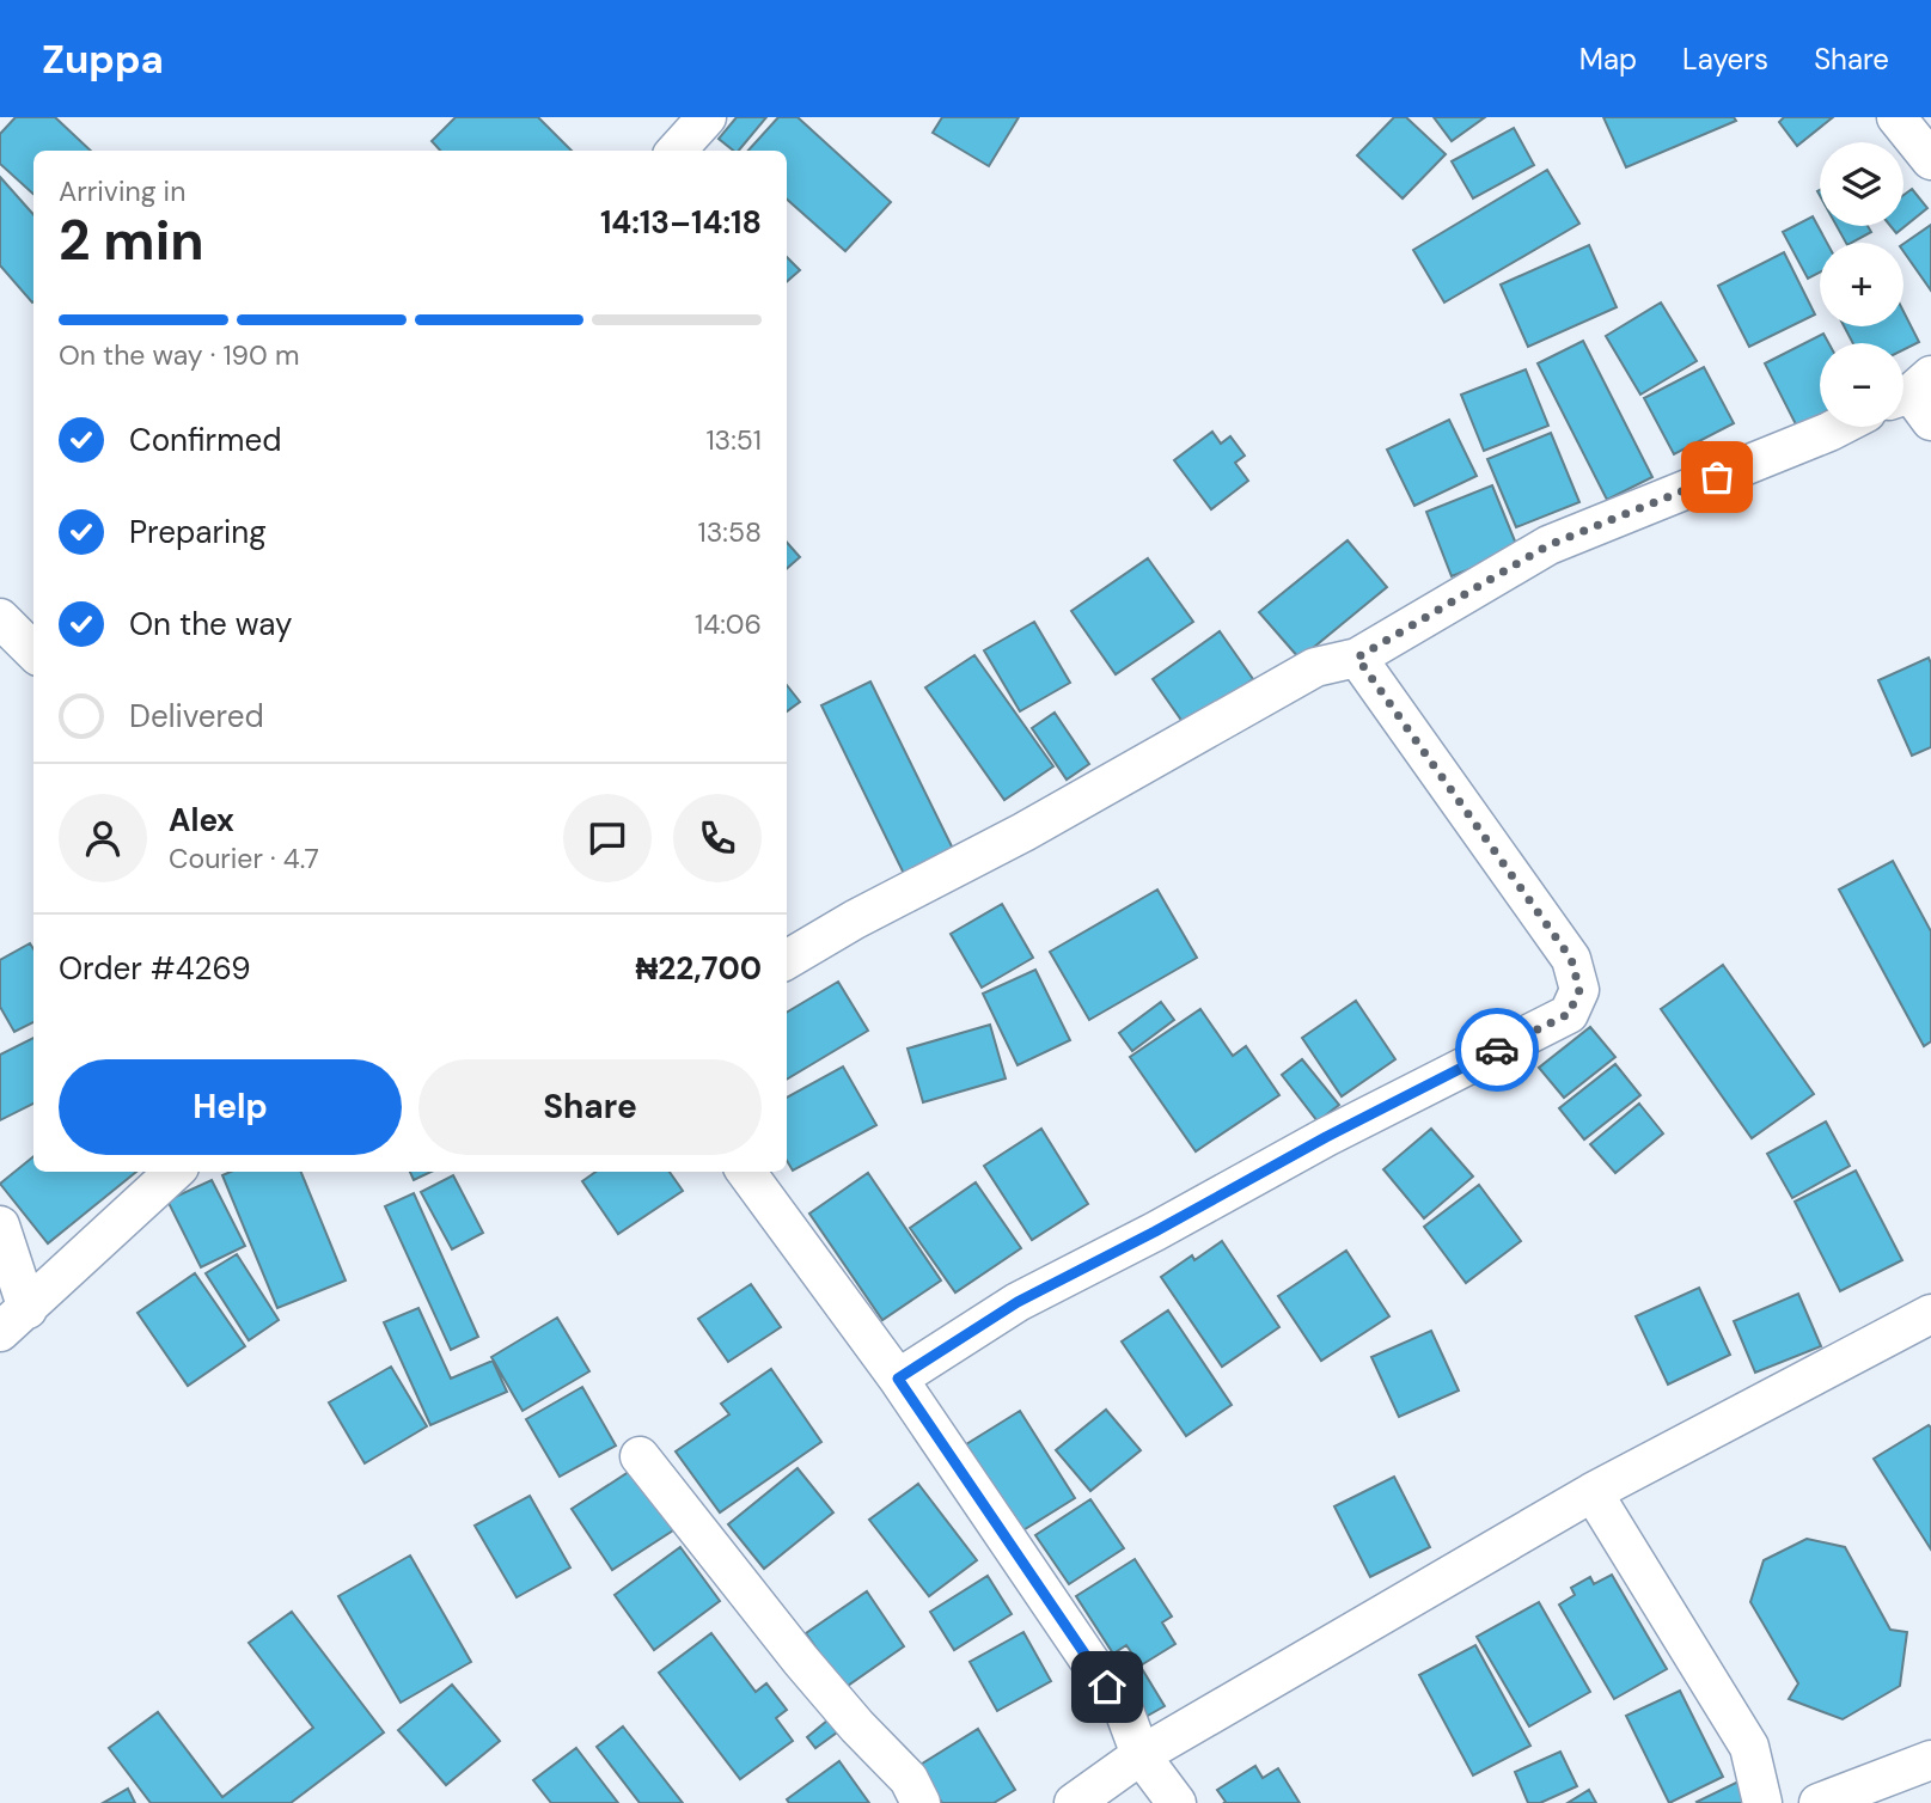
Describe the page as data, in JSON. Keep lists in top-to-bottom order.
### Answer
{
  "page": {
    "header": "Zuppa",
    "nav": ["Map", "Layers", "Share"],
    "map_buttons": ["+", "−"],
    "heading": ["2 min", "Arriving in", "14:13–14:18"],
    "panel": [
      "Alex",
      "Courier · 4.7",
      "Order #4269",
      "₦22,700"
    ],
    "bar": "On the way · 190 m",
    "list": [
      ["Confirmed", "13:51"],
      ["Preparing", "13:58"],
      ["On the way", "14:06"],
      "Delivered"
    ],
    "buttons": ["Help", "Share"]
  }
}
